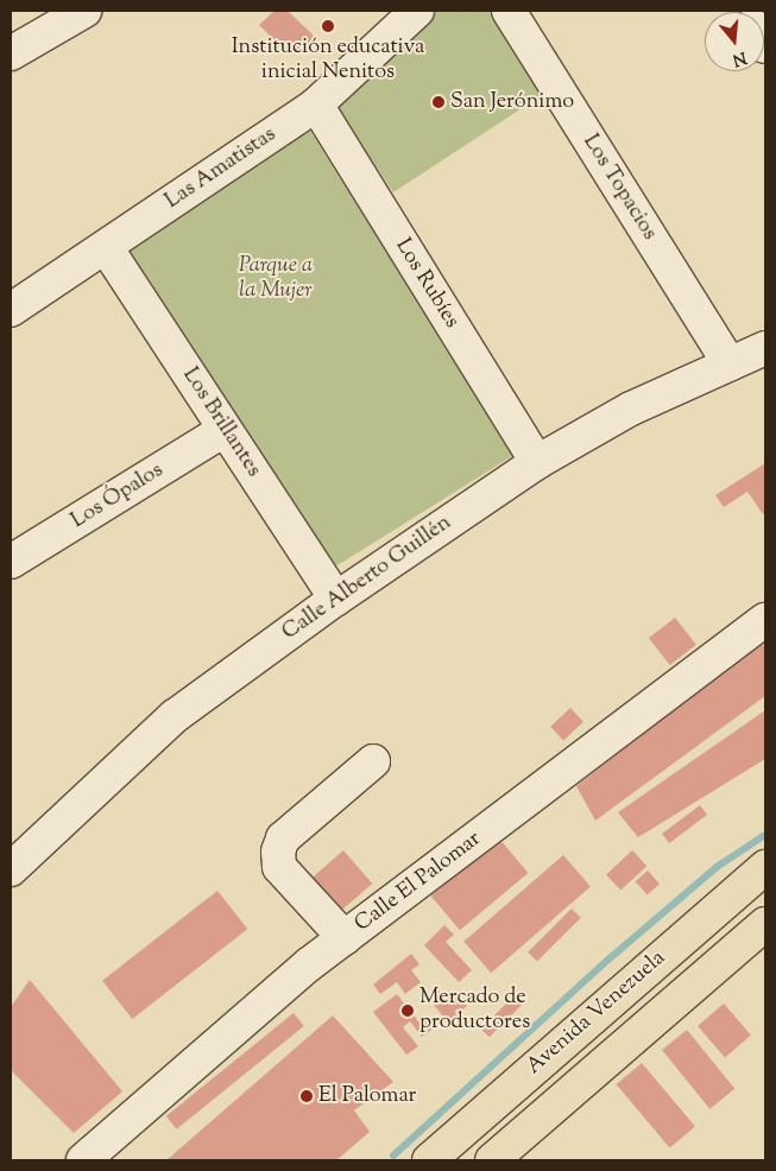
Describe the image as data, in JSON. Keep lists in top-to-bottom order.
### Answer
{
  "streets": {
    "main road": ["Avenida Venezuela"],
    "street": [
      "Las Amatistas",
      "Los Topacios",
      "Los Rubíes",
      "Los Brillantes",
      "Los Ópalos",
      "Calle Alberto Guillén",
      "Calle El Palomar"
    ]
  },
  "crossings": [
    ["Las Amatistas", "Los Rubíes"],
    ["Las Amatistas", "Los Brillantes"],
    ["Los Topacios", "Calle Alberto Guillén"],
    ["Los Rubíes", "Calle Alberto Guillén"],
    ["Los Brillantes", "Los Ópalos"],
    ["Los Brillantes", "Calle Alberto Guillén"]
  ],
  "parks": ["Parque a la Mujer"],
  "places": [
    "Institución educativa inicial Nenitos",
    "San Jerónimo",
    "Mercado de productores",
    "El Palomar"
  ],
  "north": "bottom"
}
